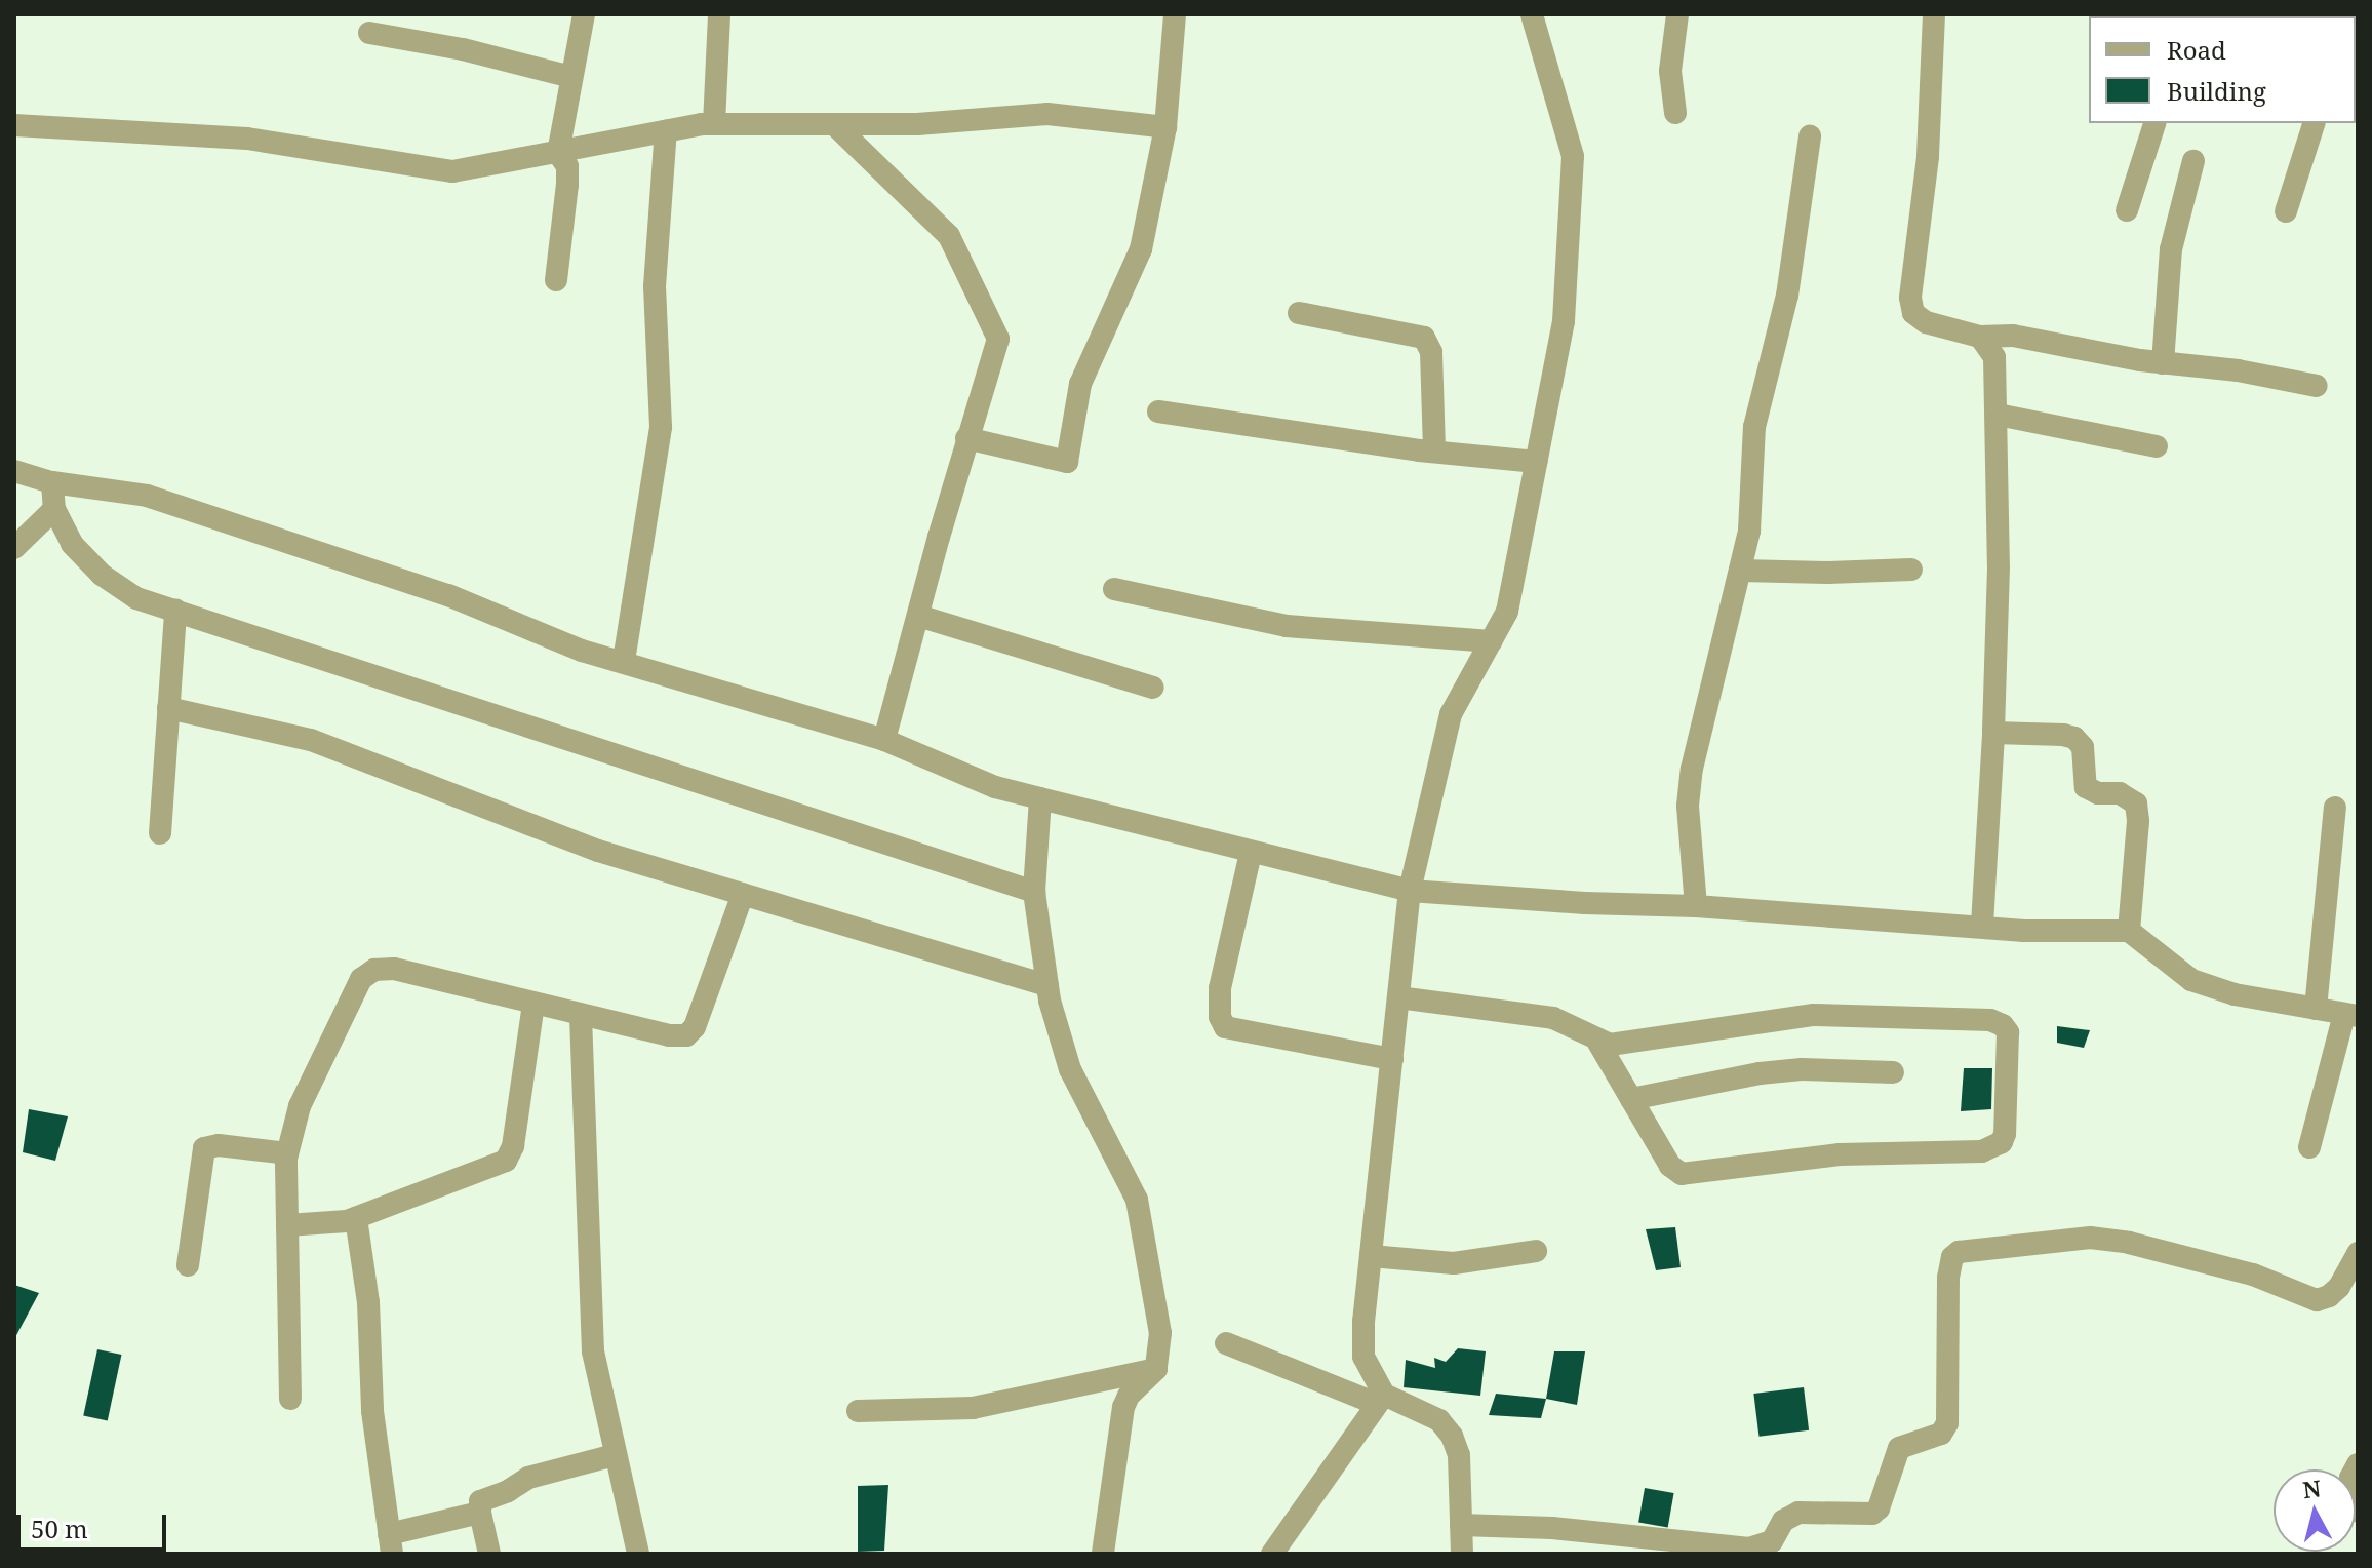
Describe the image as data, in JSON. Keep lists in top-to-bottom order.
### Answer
{
  "legend": ["Road", "Building"],
  "scale_bar": "50 m",
  "north": "top"
}
